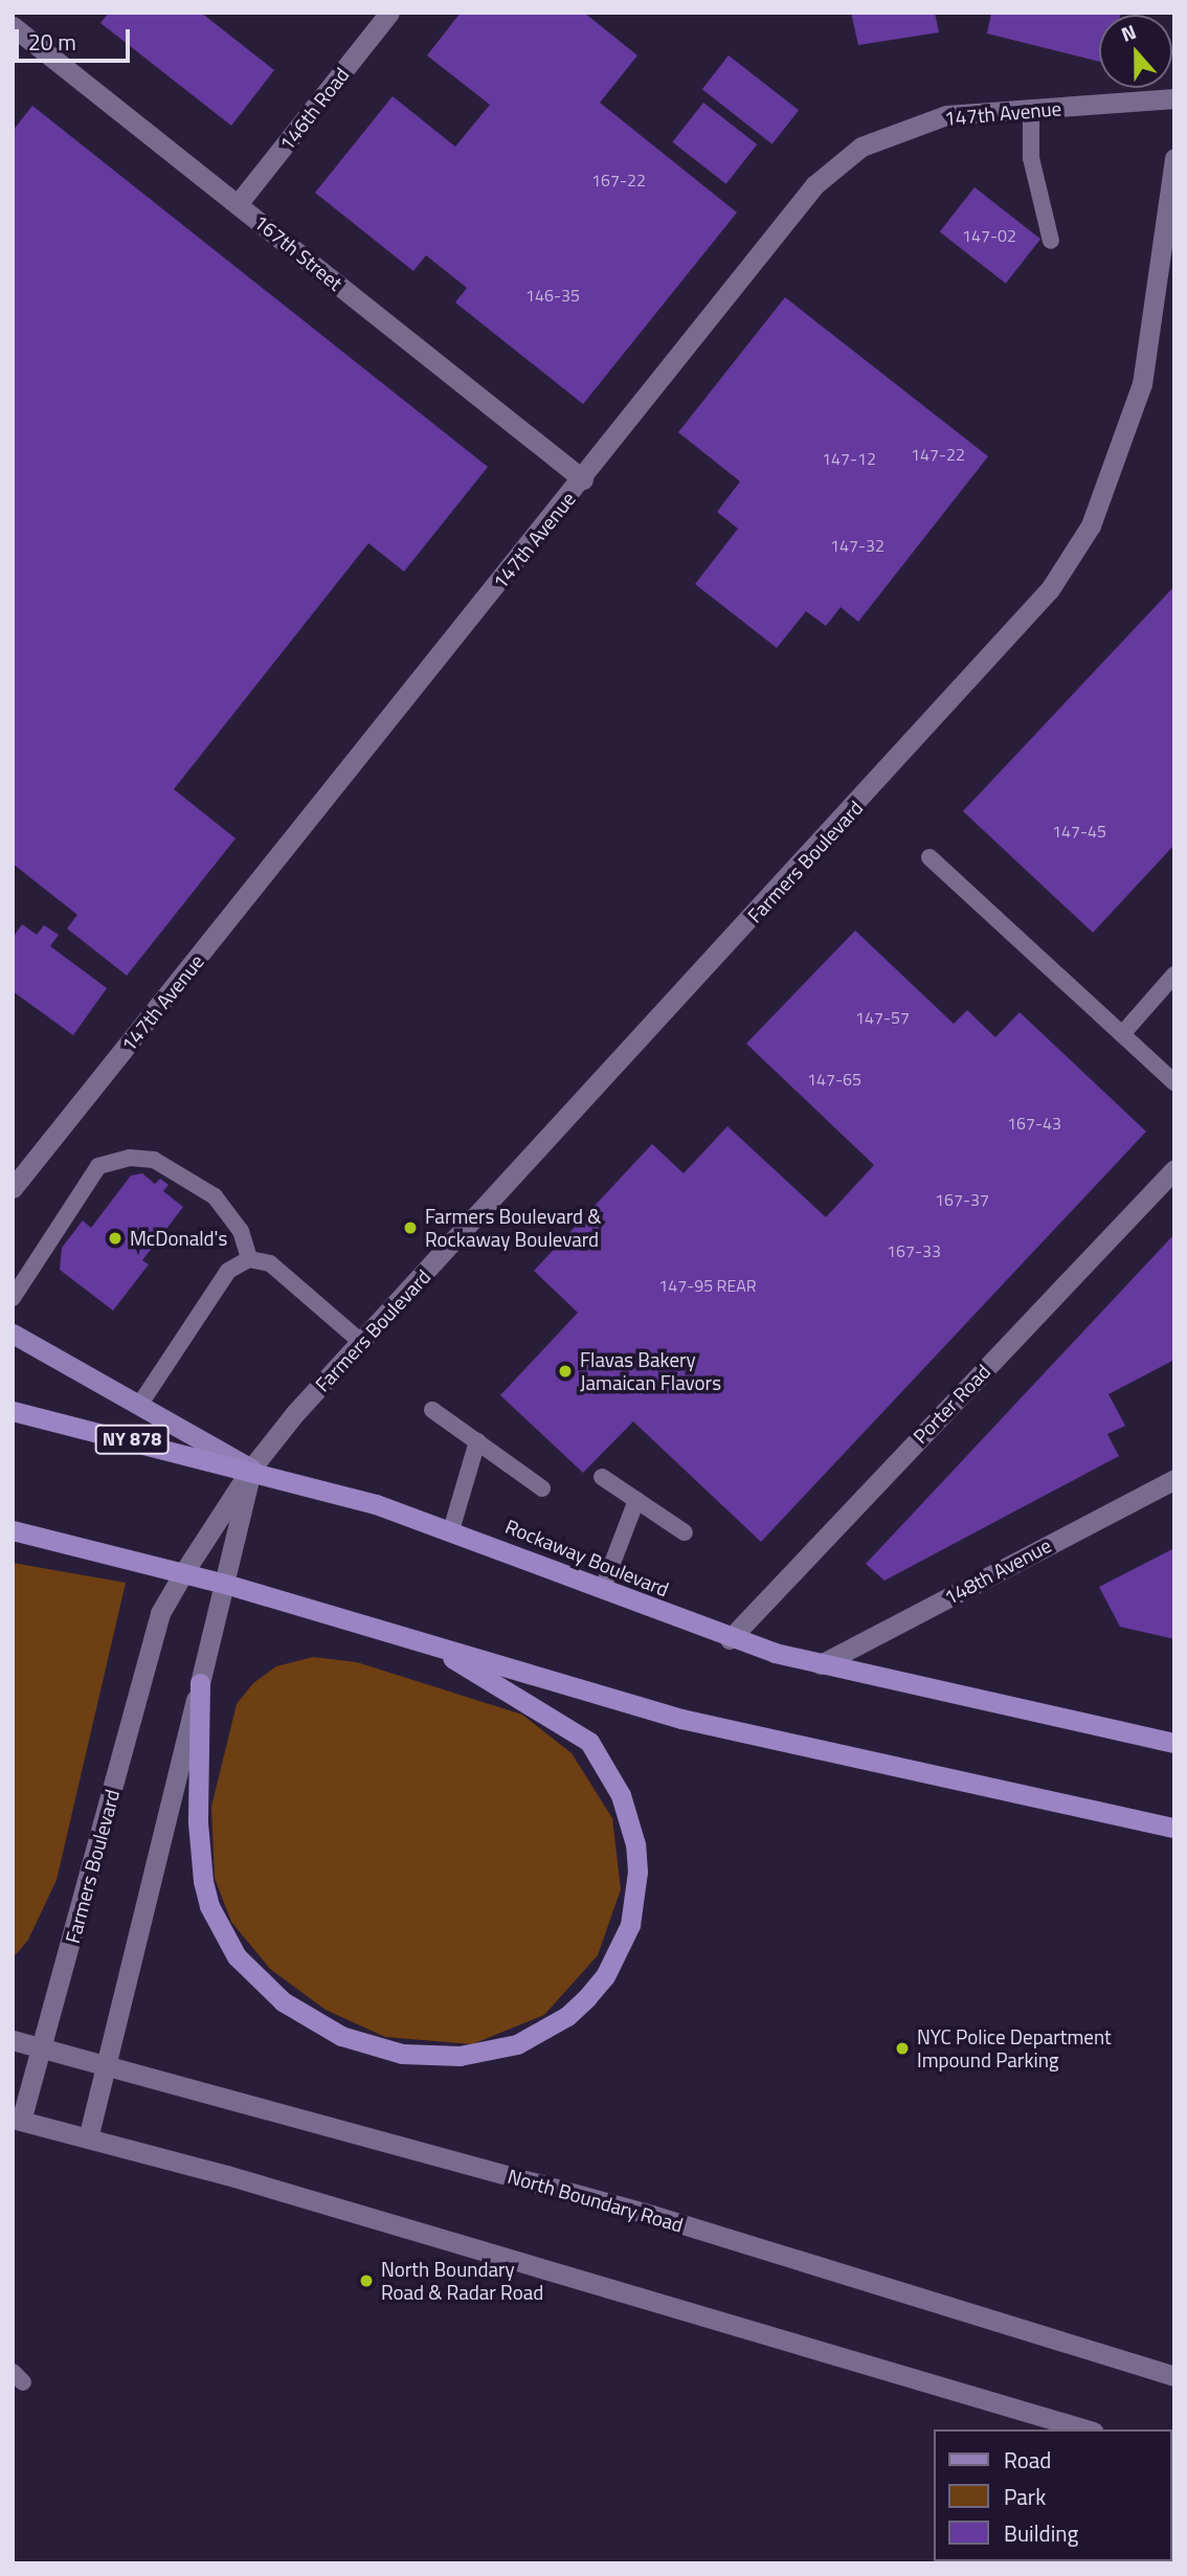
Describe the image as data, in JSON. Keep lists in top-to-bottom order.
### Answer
{
  "streets": {
    "highway": ["NY 878", "Rockaway Boulevard"],
    "street": [
      "146th Road",
      "147th Avenue",
      "167th Street",
      "Farmers Boulevard",
      "Porter Road",
      "148th Avenue",
      "North Boundary Road"
    ]
  },
  "crossings": [
    ["146th Road", "167th Street"],
    ["147th Avenue", "167th Street"],
    ["Farmers Boulevard", "NY 878"],
    ["Farmers Boulevard", "Rockaway Boulevard"],
    ["Farmers Boulevard", "North Boundary Road"],
    ["Porter Road", "Rockaway Boulevard"],
    ["NY 878", "Rockaway Boulevard"],
    ["Rockaway Boulevard", "148th Avenue"]
  ],
  "places": [
    "Farmers Boulevard & Rockaway Boulevard",
    "McDonald's",
    "Flavas Bakery Jamaican Flavors",
    "NYC Police Department Impound Parking",
    "North Boundary Road & Radar Road"
  ],
  "house_numbers": [
    "167-22",
    "147-02",
    "146-35",
    "147-22",
    "147-12",
    "147-32",
    "147-45",
    "147-57",
    "147-65",
    "167-43",
    "167-37",
    "167-33",
    "147-95 REAR"
  ],
  "legend": ["Road", "Park", "Building"],
  "scale_bar": "20 m",
  "north": "top"
}
